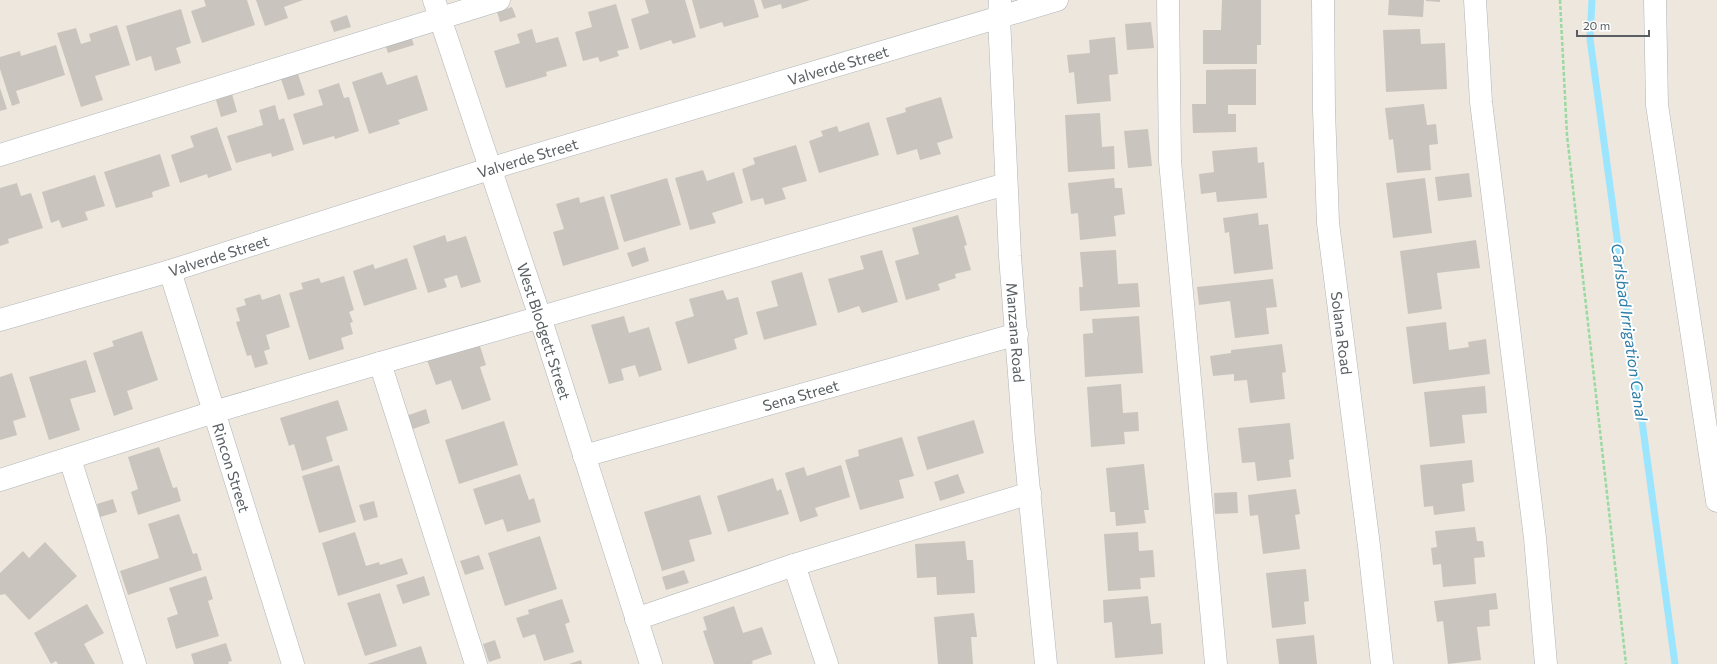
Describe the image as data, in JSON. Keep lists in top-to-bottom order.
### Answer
{
  "streets": {
    "street": [
      "Valverde Street",
      "West Blodgett Street",
      "Manzana Road",
      "Solana Road",
      "Sena Street",
      "Rincon Street"
    ]
  },
  "crossings": [
    ["Valverde Street", "West Blodgett Street"],
    ["Valverde Street", "Manzana Road"],
    ["Valverde Street", "Rincon Street"],
    ["West Blodgett Street", "Sena Street"],
    ["Manzana Road", "Sena Street"]
  ],
  "water": ["Carlsbad Irrigation Canal"],
  "scale_bar": "20 m"
}
